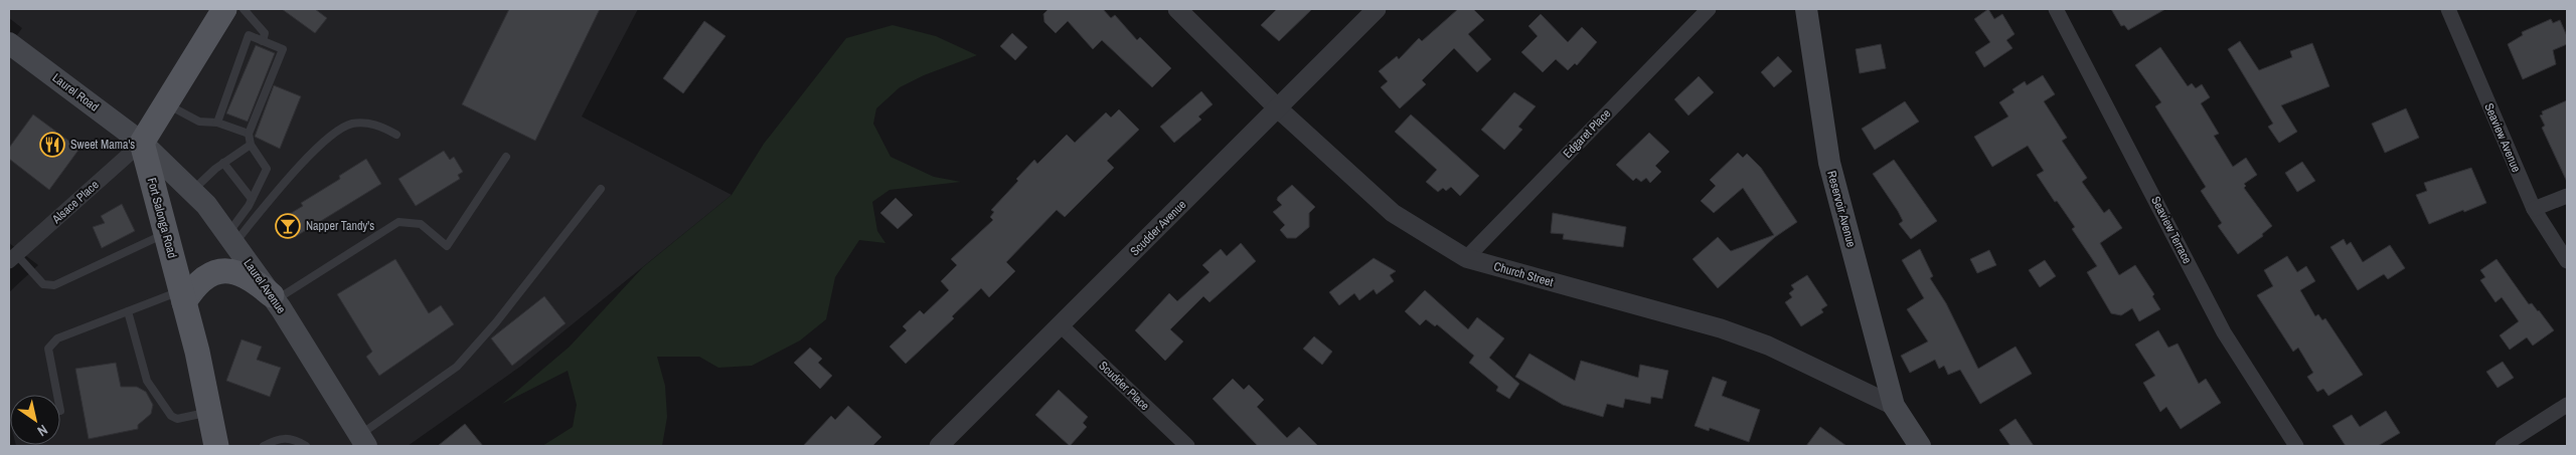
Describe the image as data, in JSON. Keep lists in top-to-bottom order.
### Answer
{
  "streets": {
    "main road": [
      "Laurel Road",
      "Reservoir Avenue",
      "Fort Salonga Road",
      "Laurel Avenue"
    ],
    "street": [
      "Edgaret Place",
      "Seaview Avenue",
      "Alsace Place",
      "Scudder Avenue",
      "Seaview Terrace",
      "Church Street",
      "Scudder Place"
    ]
  },
  "crossings": [
    ["Laurel Road", "Alsace Place"],
    ["Laurel Road", "Fort Salonga Road"],
    ["Laurel Road", "Laurel Avenue"],
    ["Edgaret Place", "Church Street"],
    ["Alsace Place", "Fort Salonga Road"],
    ["Alsace Place", "Laurel Avenue"],
    ["Reservoir Avenue", "Church Street"],
    ["Fort Salonga Road", "Laurel Avenue"],
    ["Scudder Avenue", "Church Street"],
    ["Scudder Avenue", "Scudder Place"]
  ],
  "places": {
    "restaurant": ["Sweet Mama's"],
    "bar": ["Napper Tandy's"]
  },
  "north": "bottom right"
}
